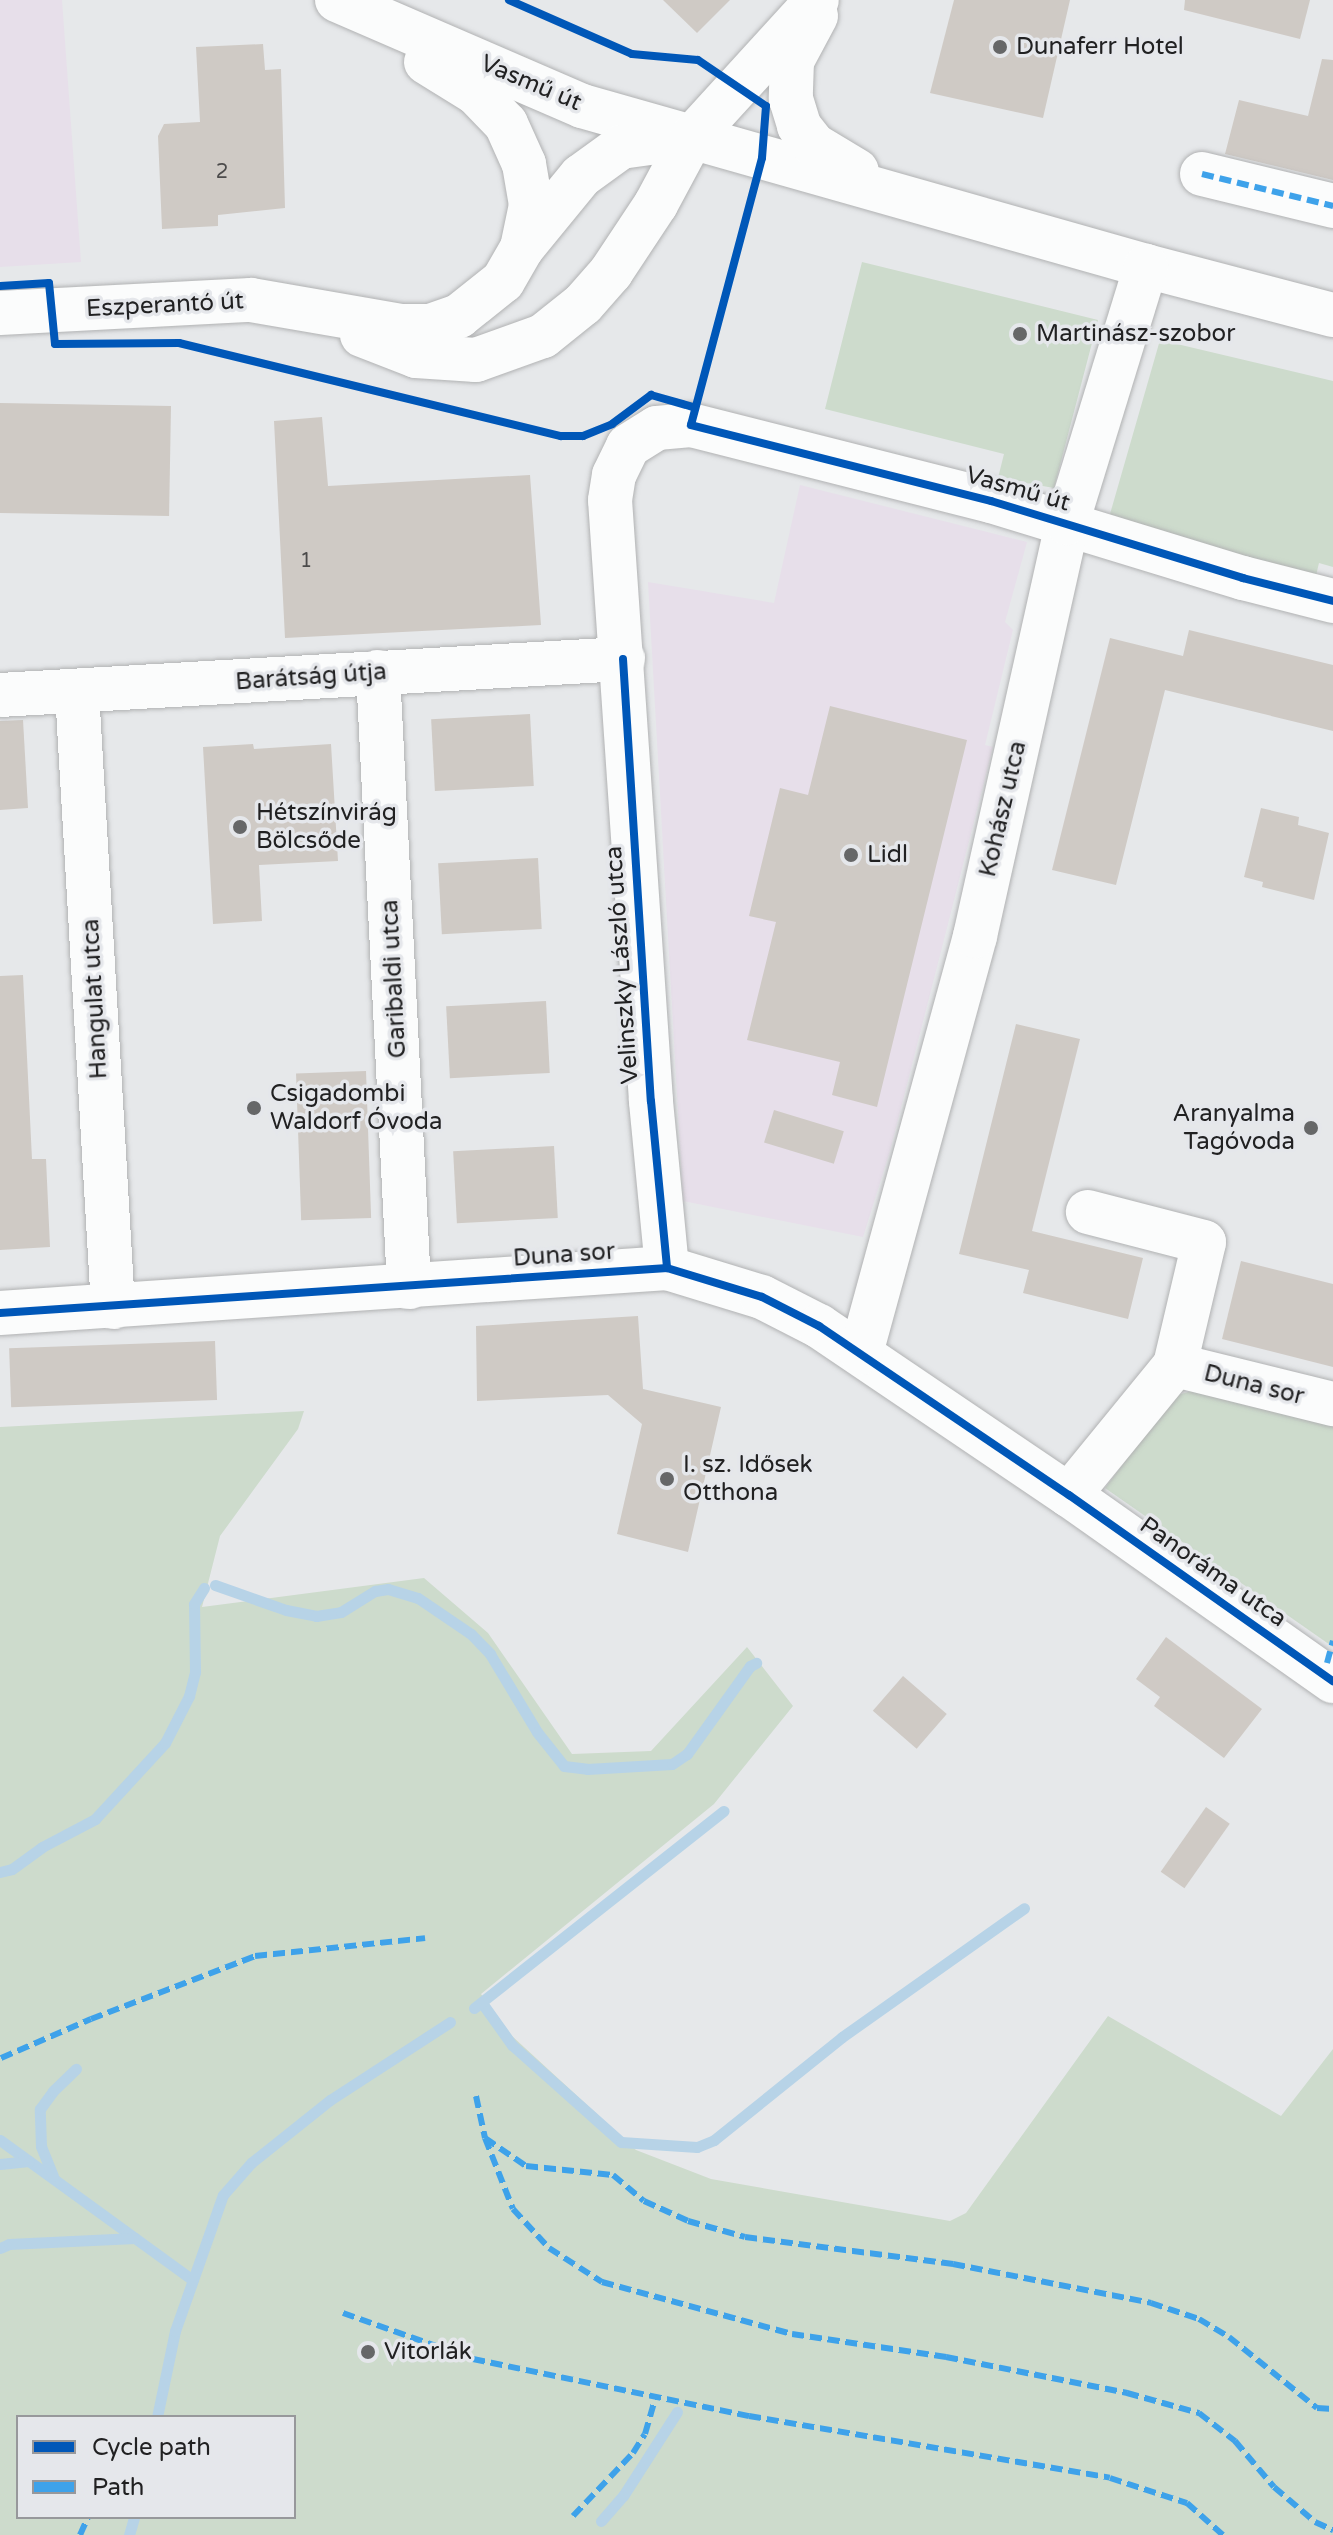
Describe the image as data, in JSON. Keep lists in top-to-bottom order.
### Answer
{
  "streets": {
    "street": [
      "Vasmű út",
      "Eszperantó út",
      "Barátság útja",
      "Kohász utca",
      "Velinszky László utca",
      "Garibaldi utca",
      "Hangulat utca",
      "Duna sor",
      "Panoráma utca"
    ]
  },
  "crossings": [
    ["Vasmű út", "Eszperantó út"],
    ["Vasmű út", "Kohász utca"],
    ["Vasmű út", "Velinszky László utca"],
    ["Barátság útja", "Velinszky László utca"],
    ["Barátság útja", "Garibaldi utca"],
    ["Barátság útja", "Hangulat utca"],
    ["Kohász utca", "Duna sor"],
    ["Velinszky László utca", "Duna sor"],
    ["Garibaldi utca", "Duna sor"],
    ["Hangulat utca", "Duna sor"],
    ["Duna sor", "Panoráma utca"]
  ],
  "places": [
    "Dunaferr Hotel",
    "Martinász-szobor",
    "Hétszínvirág Bölcsőde",
    "Lidl",
    "Csigadombi Waldorf Óvoda",
    "Aranyalma Tagóvoda",
    "I. sz. Idősek Otthona",
    "Vitorlák"
  ],
  "house_numbers": ["2", "1"],
  "legend": ["Cycle path", "Path"]
}
